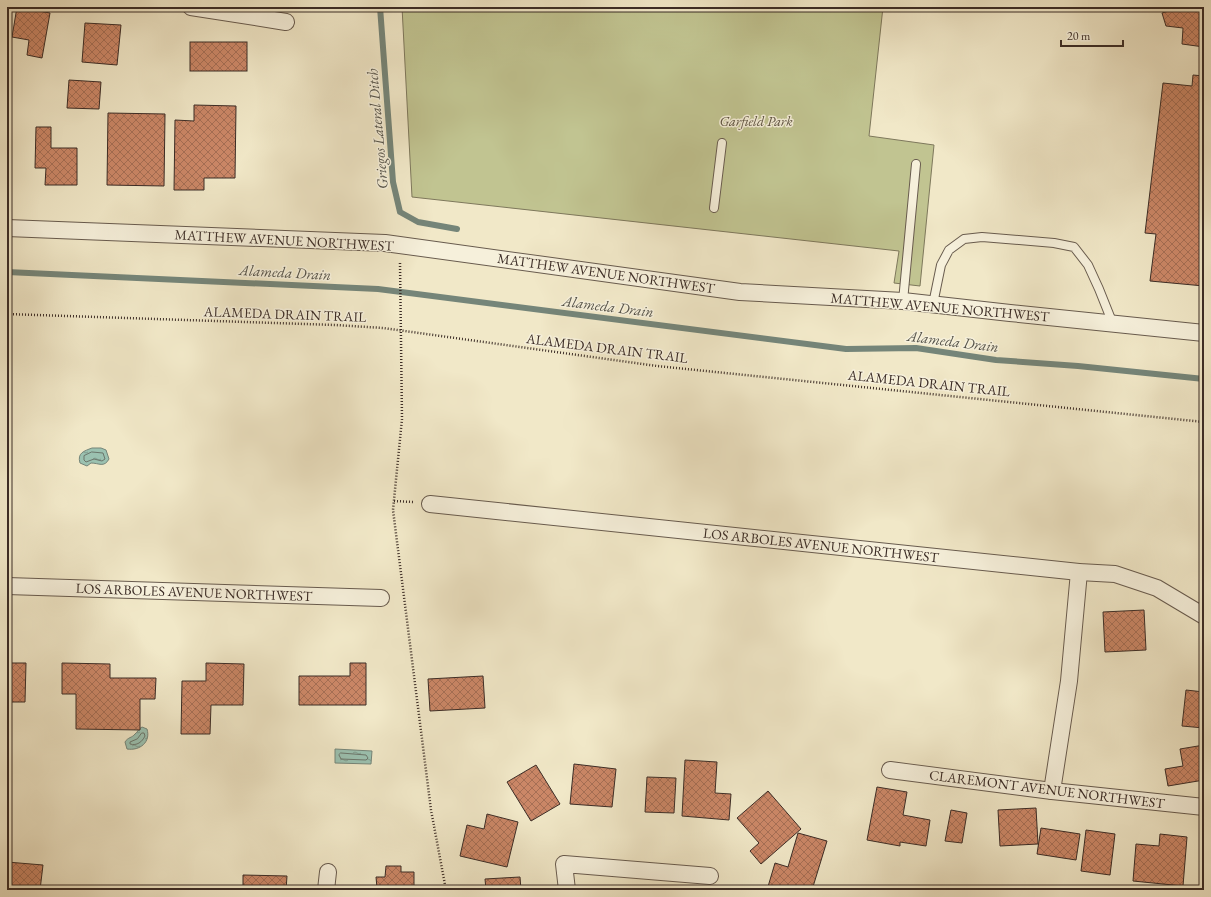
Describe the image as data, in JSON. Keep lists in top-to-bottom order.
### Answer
{
  "streets": {
    "street": ["MATTHEW AVENUE NORTHWEST", "LOS ARBOLES AVENUE NORTHWEST", "CLAREMONT AVENUE NORTHWEST"],
    "path": ["ALAMEDA DRAIN TRAIL"]
  },
  "water": ["Griegos Lateral Ditch", "Alameda Drain"],
  "parks": ["Garfield Park"],
  "scale_bar": "20 m"
}
